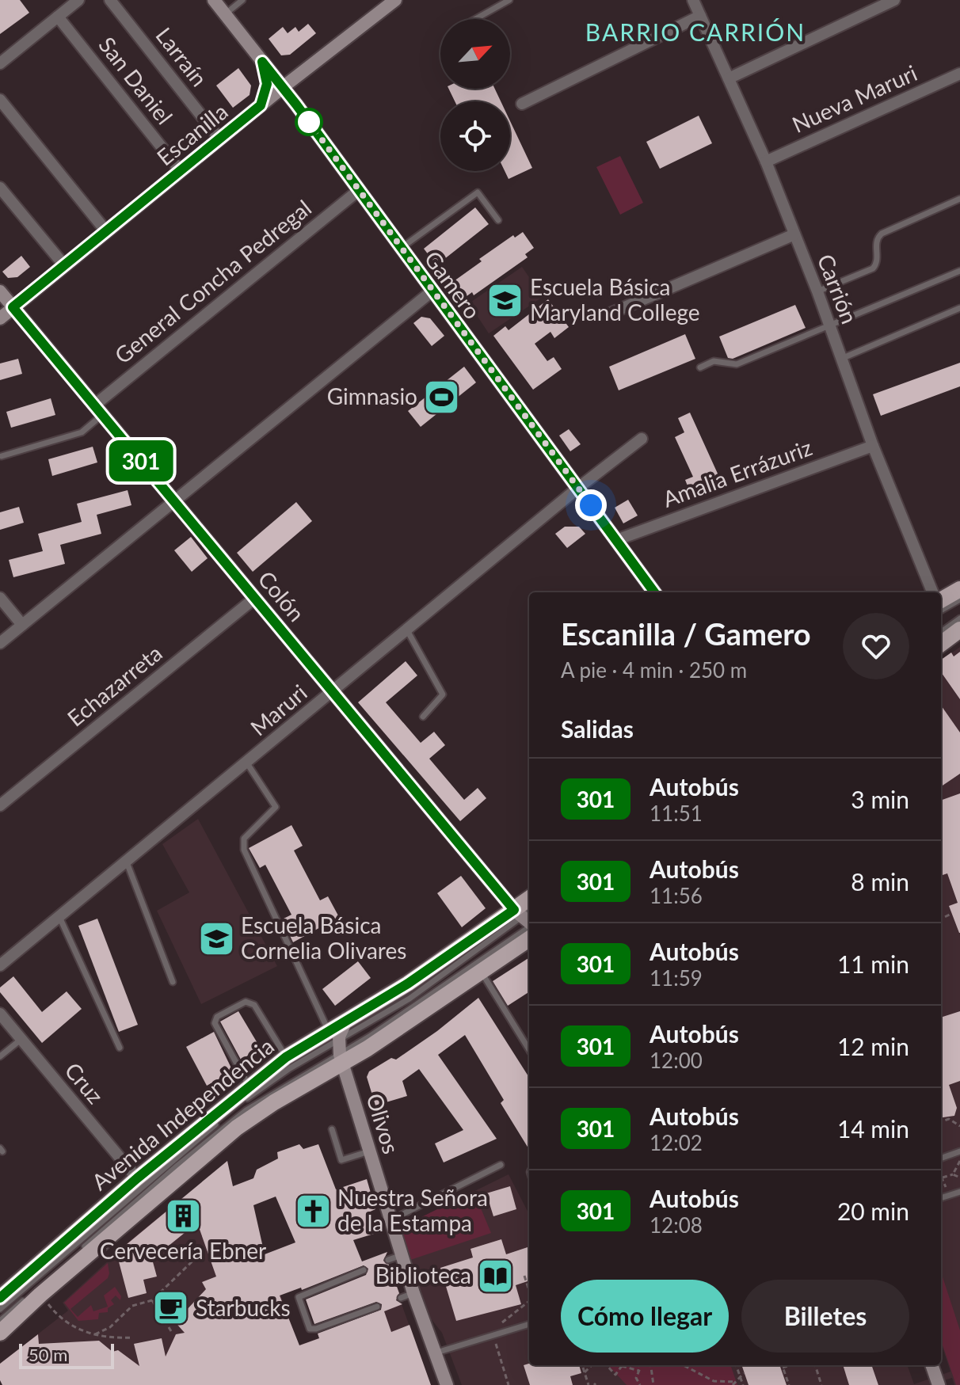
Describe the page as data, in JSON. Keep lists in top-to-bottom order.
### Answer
{
  "streets": {
    "main road": ["Avenida Independencia"],
    "street": [
      "Larraín",
      "San Daniel",
      "Nueva Maruri",
      "Escanilla",
      "General Concha Pedregal",
      "Gamero",
      "Carrión",
      "Amalia Errázuriz",
      "Colón",
      "Echazarreta",
      "Maruri",
      "Cruz",
      "Olivos"
    ]
  },
  "crossings": [
    ["Larraín", "Escanilla"],
    ["San Daniel", "Escanilla"],
    ["Nueva Maruri", "Carrión"],
    ["Escanilla", "Gamero"],
    ["Escanilla", "Colón"],
    ["General Concha Pedregal", "Gamero"],
    ["General Concha Pedregal", "Colón"],
    ["Gamero", "Amalia Errázuriz"],
    ["Gamero", "Maruri"],
    ["Carrión", "Amalia Errázuriz"],
    ["Colón", "Echazarreta"],
    ["Colón", "Maruri"],
    ["Colón", "Avenida Independencia"],
    ["Cruz", "Avenida Independencia"],
    ["Avenida Independencia", "Olivos"]
  ],
  "districts": ["BARRIO CARRIÓN"],
  "places": {
    "school or university": ["Escuela Básica Maryland College", "Escuela Básica Cornelia Olivares"],
    "sports": ["Gimnasio"],
    "church": ["Nuestra Señora de la Estampa"],
    "building": ["Cervecería Ebner"],
    "library": ["Biblioteca"],
    "cafe": ["Starbucks"]
  },
  "lines": ["bus line 301"],
  "scale_bar": "50 m",
  "north": "top right",
  "page": {
    "on_map": "301",
    "heading": [
      ["Escanilla / Gamero", "A pie · 4 min · 250 m"],
      "Salidas"
    ],
    "list": [
      {
        "mark": "301",
        "name": "Autobús",
        "note": "11:51",
        "value": "3 min"
      },
      {
        "mark": "301",
        "name": "Autobús",
        "note": "11:56",
        "value": "8 min"
      },
      {
        "mark": "301",
        "name": "Autobús",
        "note": "11:59",
        "value": "11 min"
      },
      {
        "mark": "301",
        "name": "Autobús",
        "note": "12:00",
        "value": "12 min"
      },
      {
        "mark": "301",
        "name": "Autobús",
        "note": "12:02",
        "value": "14 min"
      },
      {
        "mark": "301",
        "name": "Autobús",
        "note": "12:08",
        "value": "20 min"
      }
    ],
    "buttons": ["Cómo llegar", "Billetes"],
    "scale": "50 m"
  }
}
